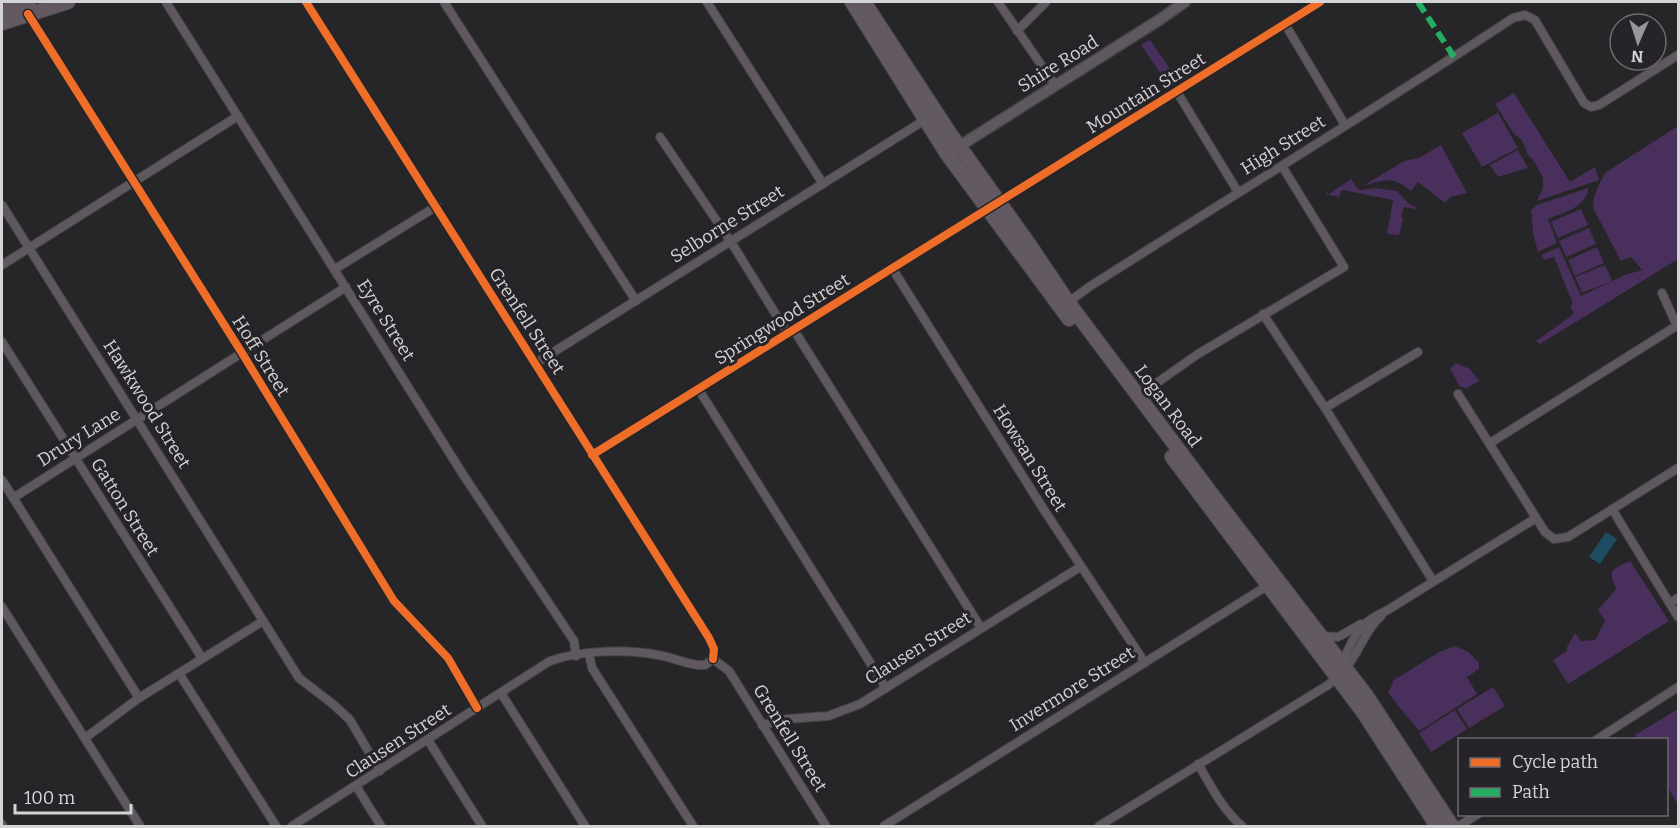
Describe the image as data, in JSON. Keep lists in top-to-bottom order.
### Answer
{
  "streets": {
    "main road": ["Logan Road"],
    "street": [
      "Shire Road",
      "Mountain Street",
      "High Street",
      "Selborne Street",
      "Springwood Street",
      "Eyre Street",
      "Grenfell Street",
      "Hoff Street",
      "Hawkwood Street",
      "Drury Lane",
      "Howsan Street",
      "Gatton Street",
      "Clausen Street",
      "Invermore Street"
    ]
  },
  "crossings": [
    ["Shire Road", "Logan Road"],
    ["Mountain Street", "Springwood Street"],
    ["Mountain Street", "Logan Road"],
    ["High Street", "Logan Road"],
    ["Selborne Street", "Grenfell Street"],
    ["Selborne Street", "Logan Road"],
    ["Springwood Street", "Grenfell Street"],
    ["Springwood Street", "Logan Road"],
    ["Springwood Street", "Howsan Street"],
    ["Eyre Street", "Drury Lane"],
    ["Eyre Street", "Clausen Street"],
    ["Grenfell Street", "Clausen Street"],
    ["Hoff Street", "Drury Lane"],
    ["Hoff Street", "Clausen Street"],
    ["Hawkwood Street", "Drury Lane"],
    ["Hawkwood Street", "Clausen Street"],
    ["Logan Road", "Invermore Street"],
    ["Drury Lane", "Gatton Street"],
    ["Howsan Street", "Clausen Street"],
    ["Howsan Street", "Invermore Street"]
  ],
  "legend": ["Cycle path", "Path"],
  "scale_bar": "100 m",
  "north": "bottom"
}
